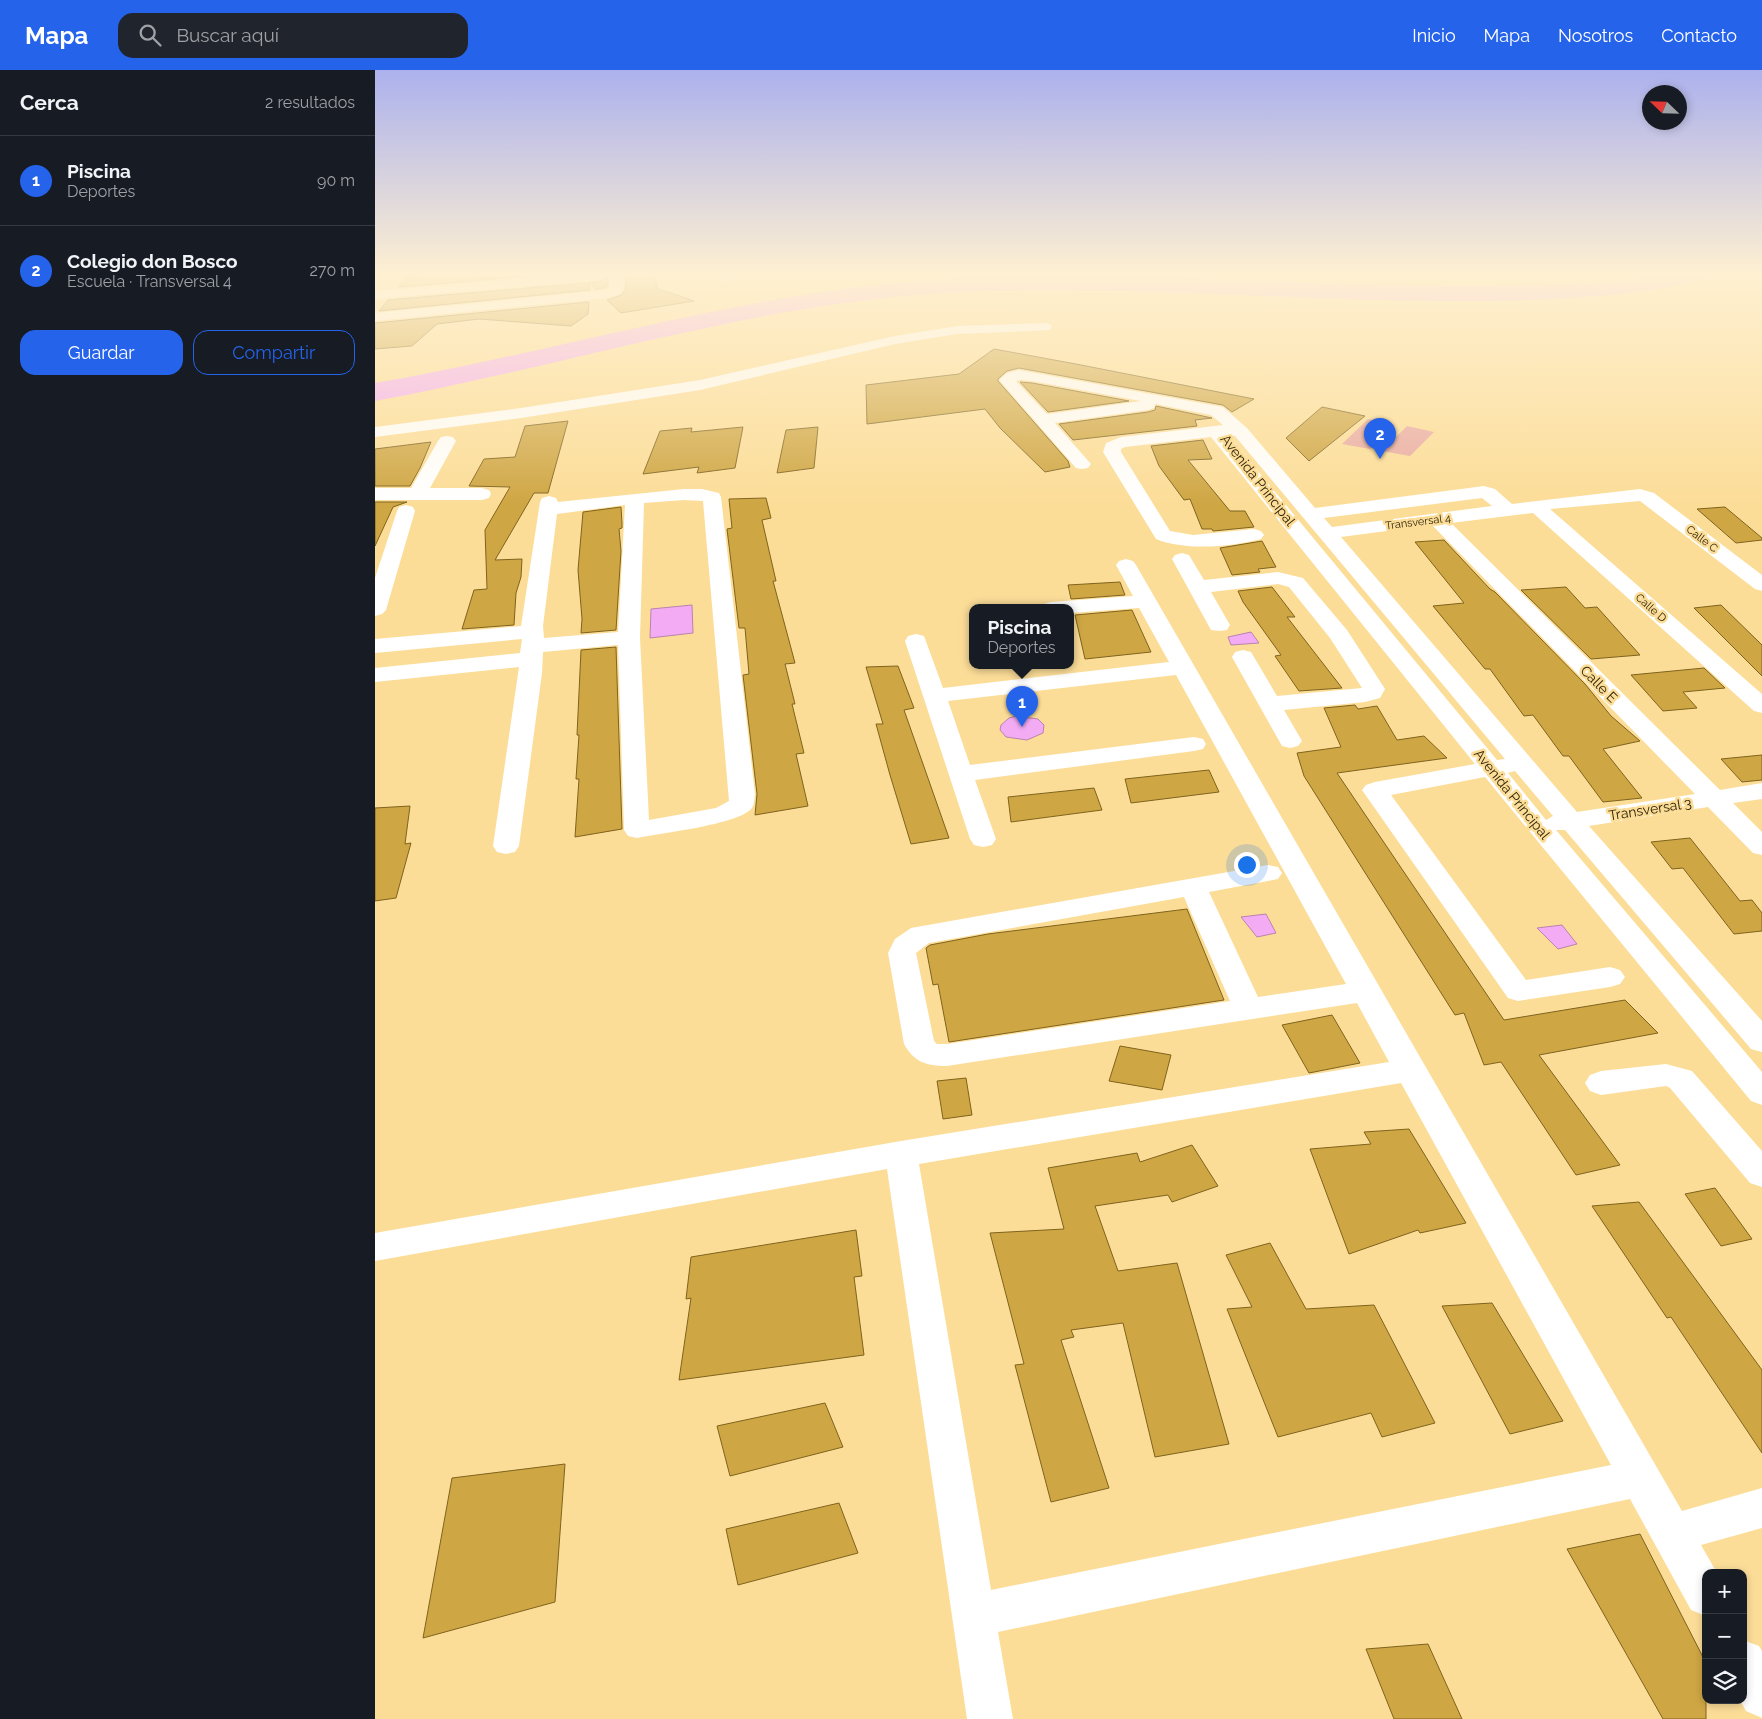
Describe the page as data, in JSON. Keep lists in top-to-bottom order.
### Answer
{
  "streets": {
    "street": [
      "Avenida Principal",
      "Transversal 4",
      "Calle C",
      "Calle D",
      "Calle E",
      "Transversal 3"
    ]
  },
  "crossings": [
    ["Avenida Principal", "Transversal 4"],
    ["Avenida Principal", "Transversal 3"],
    ["Transversal 4", "Calle C"],
    ["Transversal 4", "Calle D"],
    ["Transversal 4", "Calle E"],
    ["Calle E", "Transversal 3"]
  ],
  "north": "top left",
  "page": {
    "header": "Mapa",
    "search": "Buscar aquí",
    "nav": [
      "Inicio",
      "Mapa",
      "Nosotros",
      "Contacto"
    ],
    "heading": ["Cerca", "2 resultados"],
    "list": [
      {
        "mark": "1",
        "name": "Piscina",
        "note": "Deportes",
        "value": "90 m"
      },
      {
        "mark": "2",
        "name": "Colegio don Bosco",
        "note": "Escuela · Transversal 4",
        "value": "270 m"
      }
    ],
    "buttons": ["Guardar", "Compartir"],
    "pins": ["2", "1"],
    "popup": ["Piscina", "Deportes"],
    "map_buttons": ["+", "−"]
  }
}
